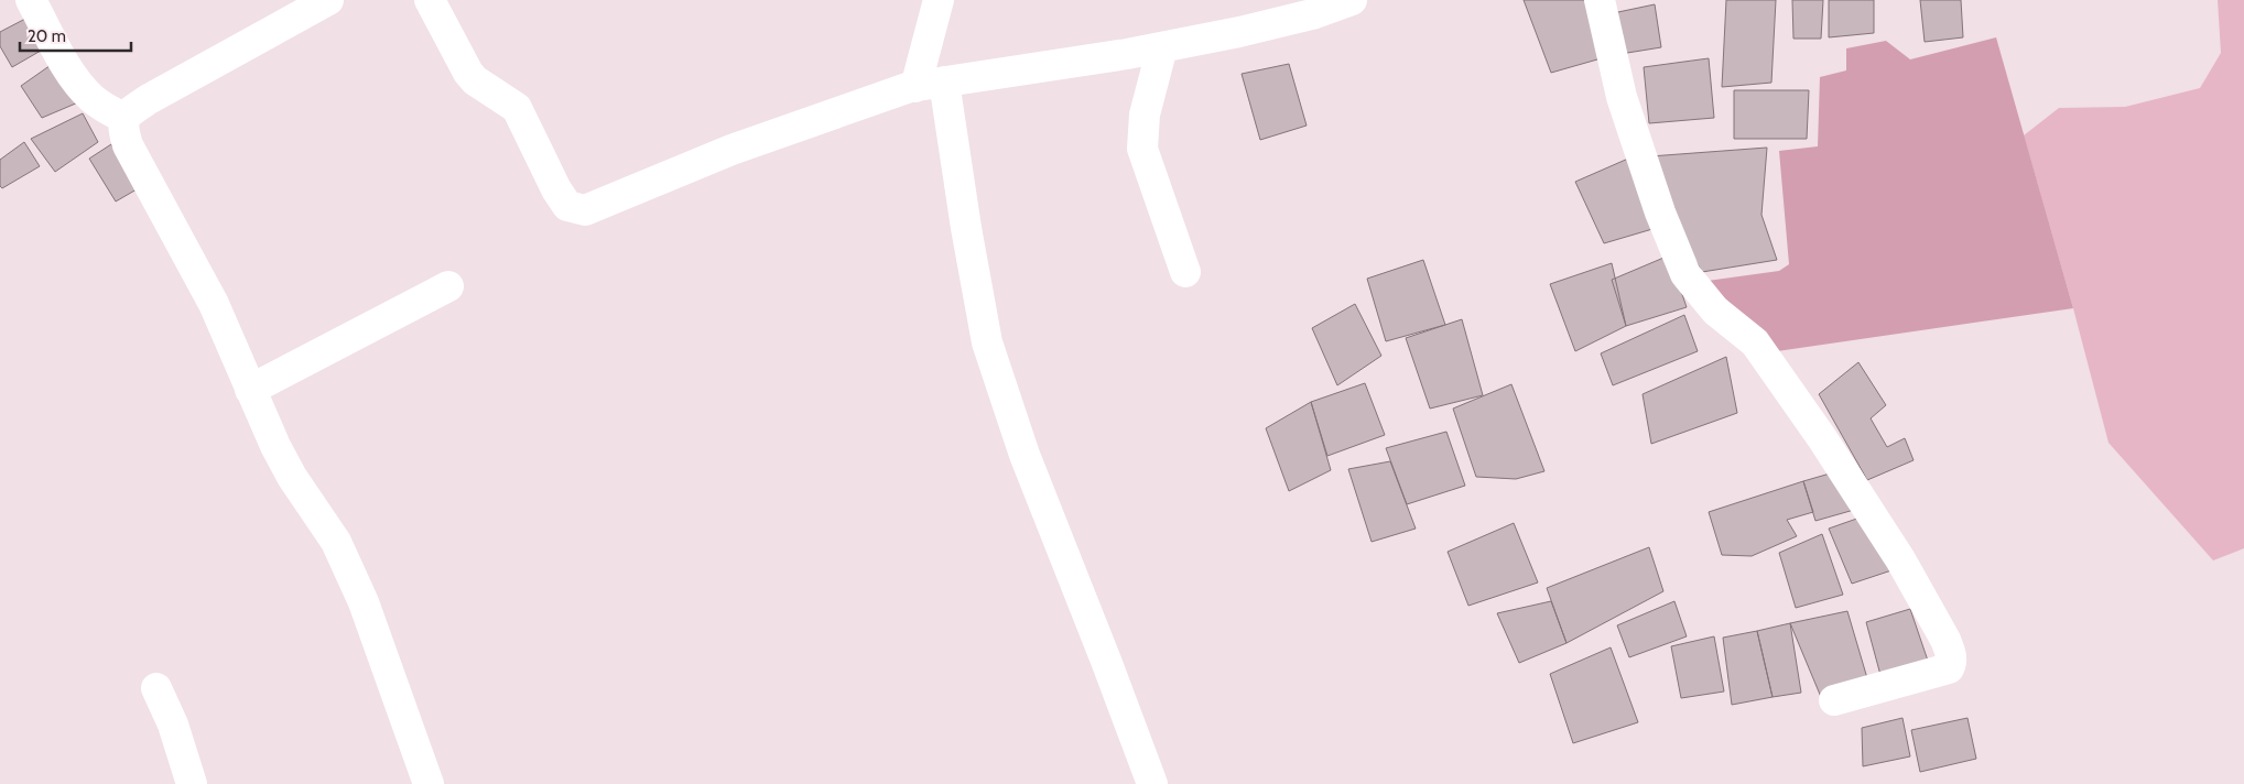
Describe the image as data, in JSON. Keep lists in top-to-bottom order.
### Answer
{
  "scale_bar": "20 m"
}
